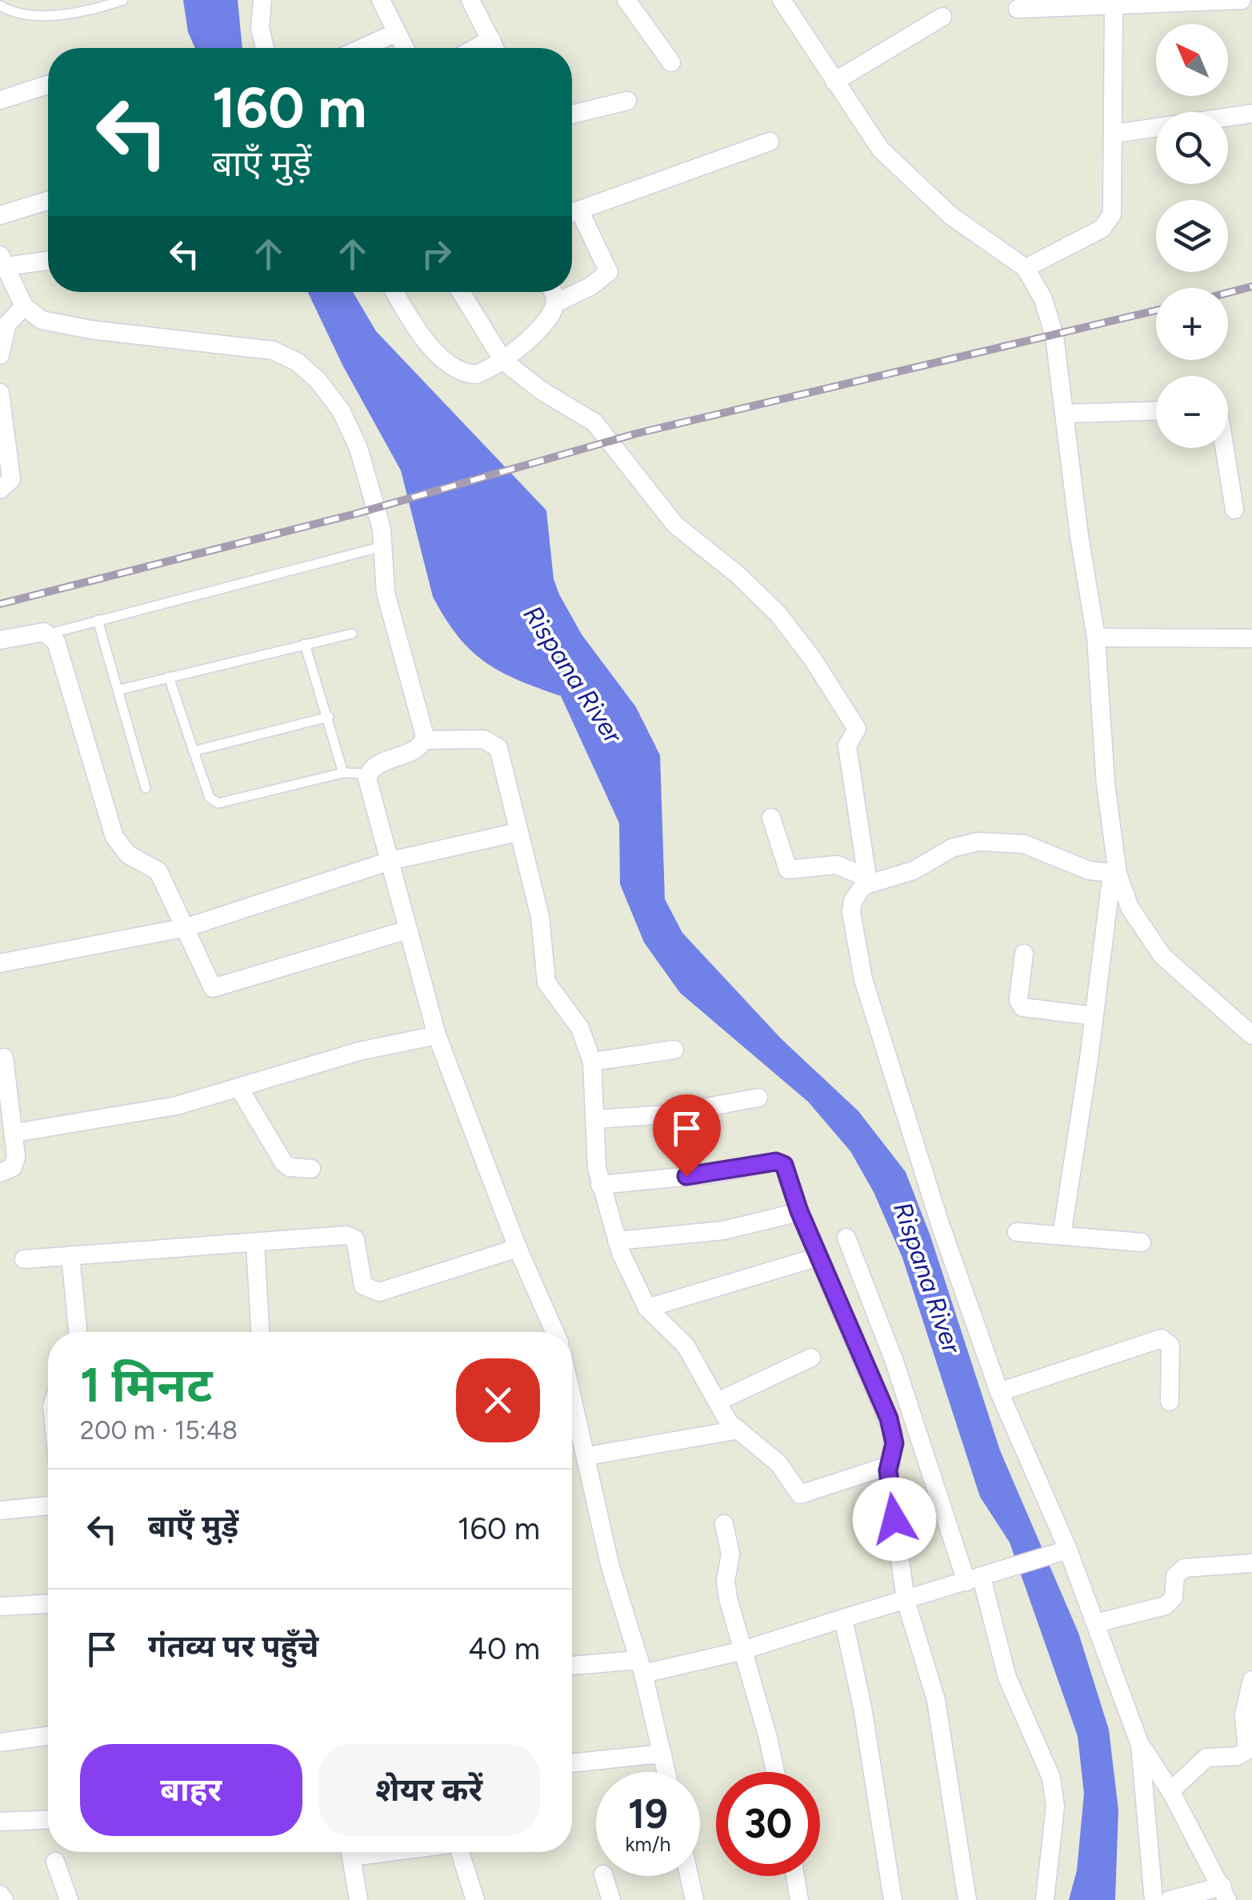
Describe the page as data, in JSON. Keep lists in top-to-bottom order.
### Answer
{
  "water": ["Rispana River"],
  "north": "top left",
  "page": {
    "map_buttons": ["+", "−"],
    "turn": ["160 m", "बाएँ मुड़ें"],
    "heading": ["1 मिनट", "200 m · 15:48"],
    "list": [
      {
        "name": "बाएँ मुड़ें",
        "value": "160 m"
      },
      {
        "name": "गंतव्य पर पहुँचे",
        "value": "40 m"
      }
    ],
    "buttons": ["बाहर", "शेयर करें"],
    "speed": "19 km/h",
    "limit": "30"
  }
}
